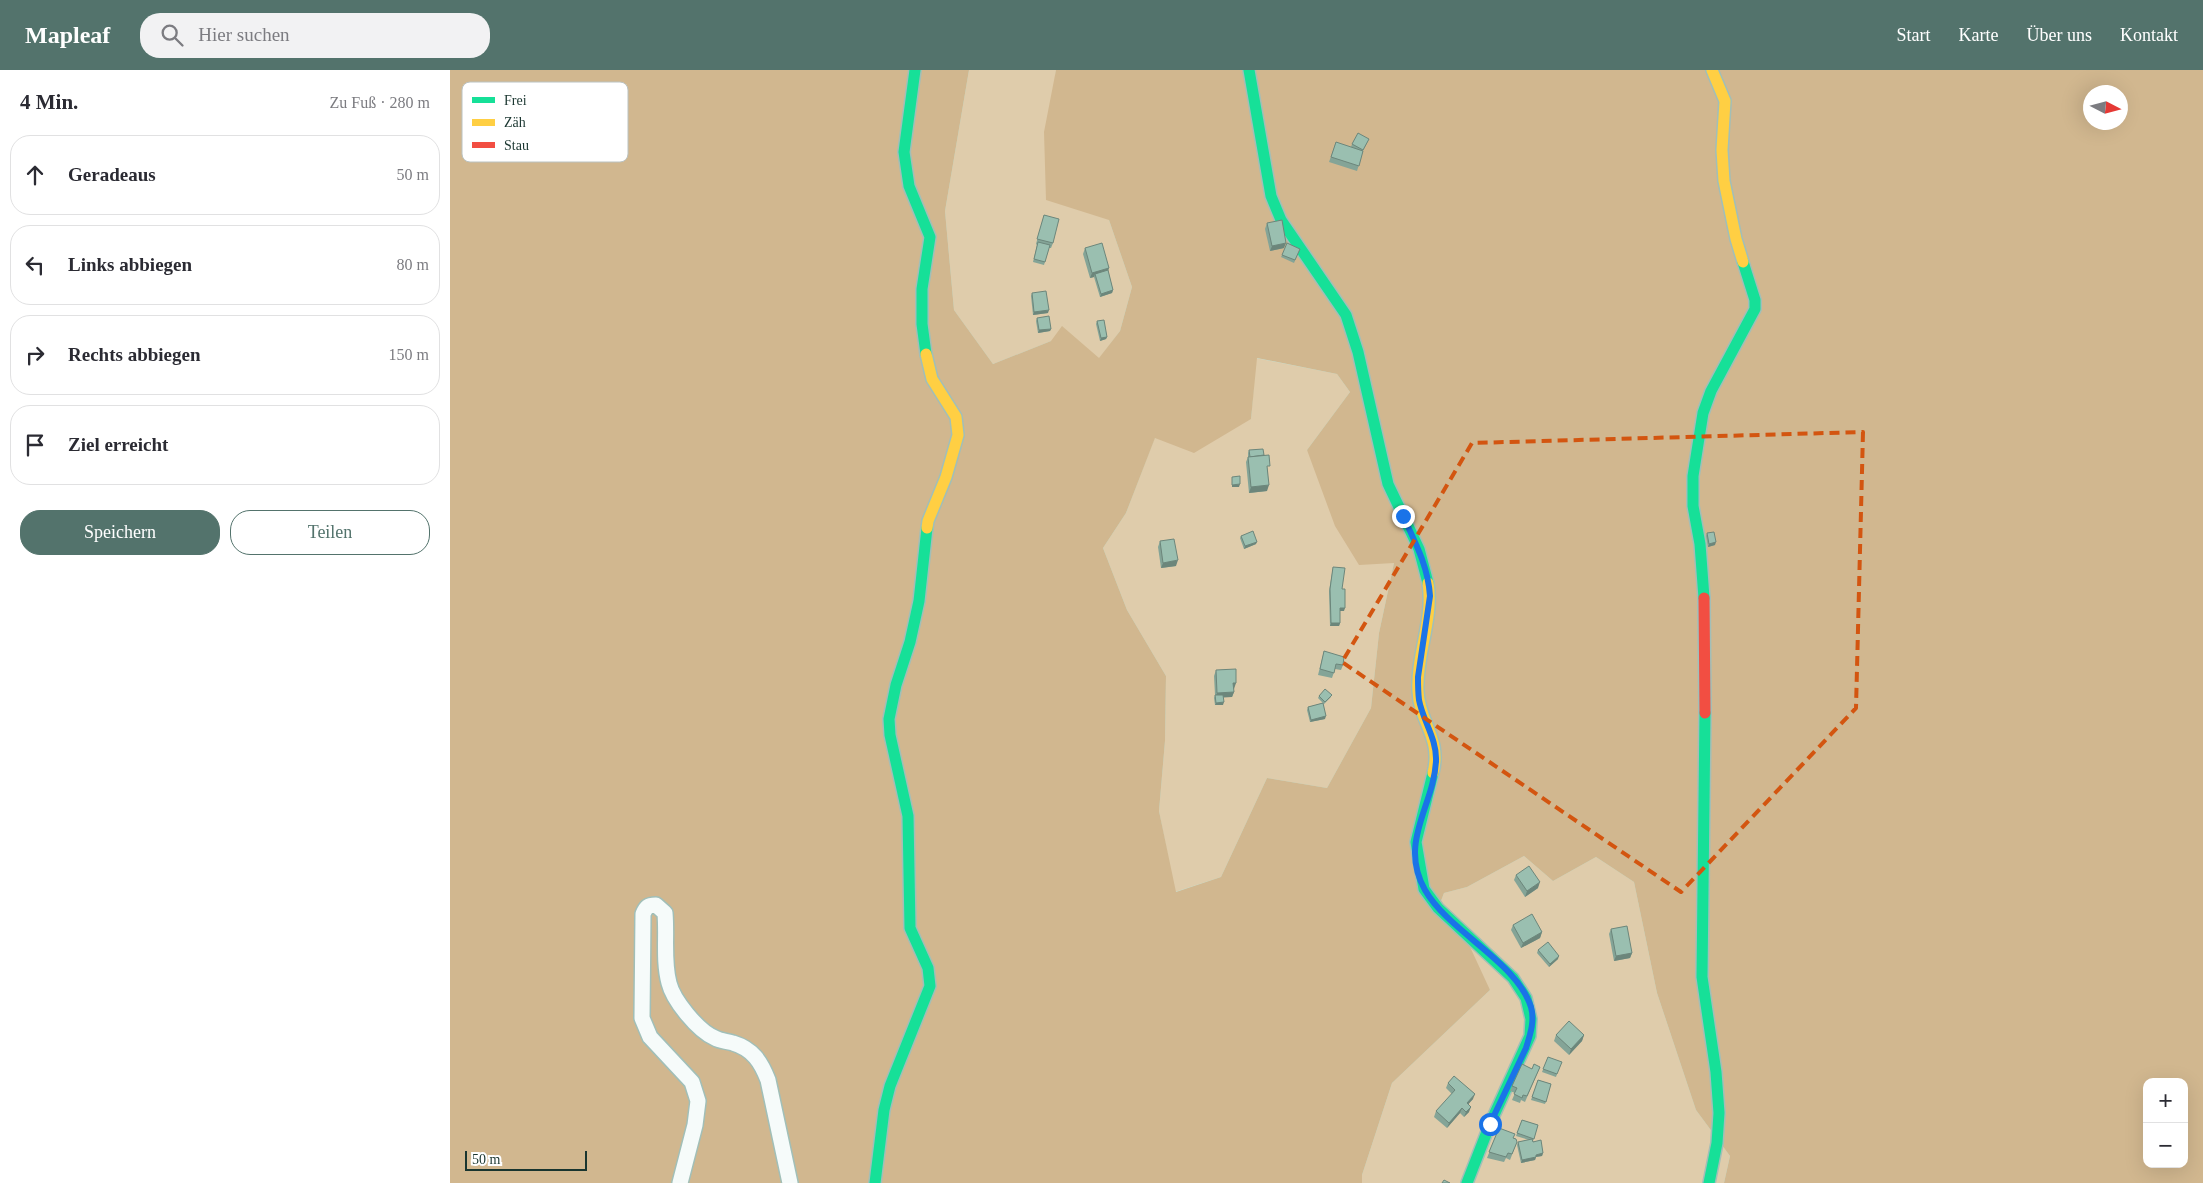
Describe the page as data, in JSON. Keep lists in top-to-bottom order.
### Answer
{
  "legend": ["Frei", "Zäh", "Stau"],
  "scale_bar": "50 m",
  "north": "right",
  "page": {
    "header": "Mapleaf",
    "search": "Hier suchen",
    "nav": [
      "Start",
      "Karte",
      "Über uns",
      "Kontakt"
    ],
    "heading": ["4 Min.", "Zu Fuß · 280 m"],
    "list": [
      ["Geradeaus", "50 m"],
      ["Links abbiegen", "80 m"],
      ["Rechts abbiegen", "150 m"],
      "Ziel erreicht"
    ],
    "buttons": ["Speichern", "Teilen"],
    "map_buttons": ["+", "−"],
    "scale": "50 m"
  }
}
